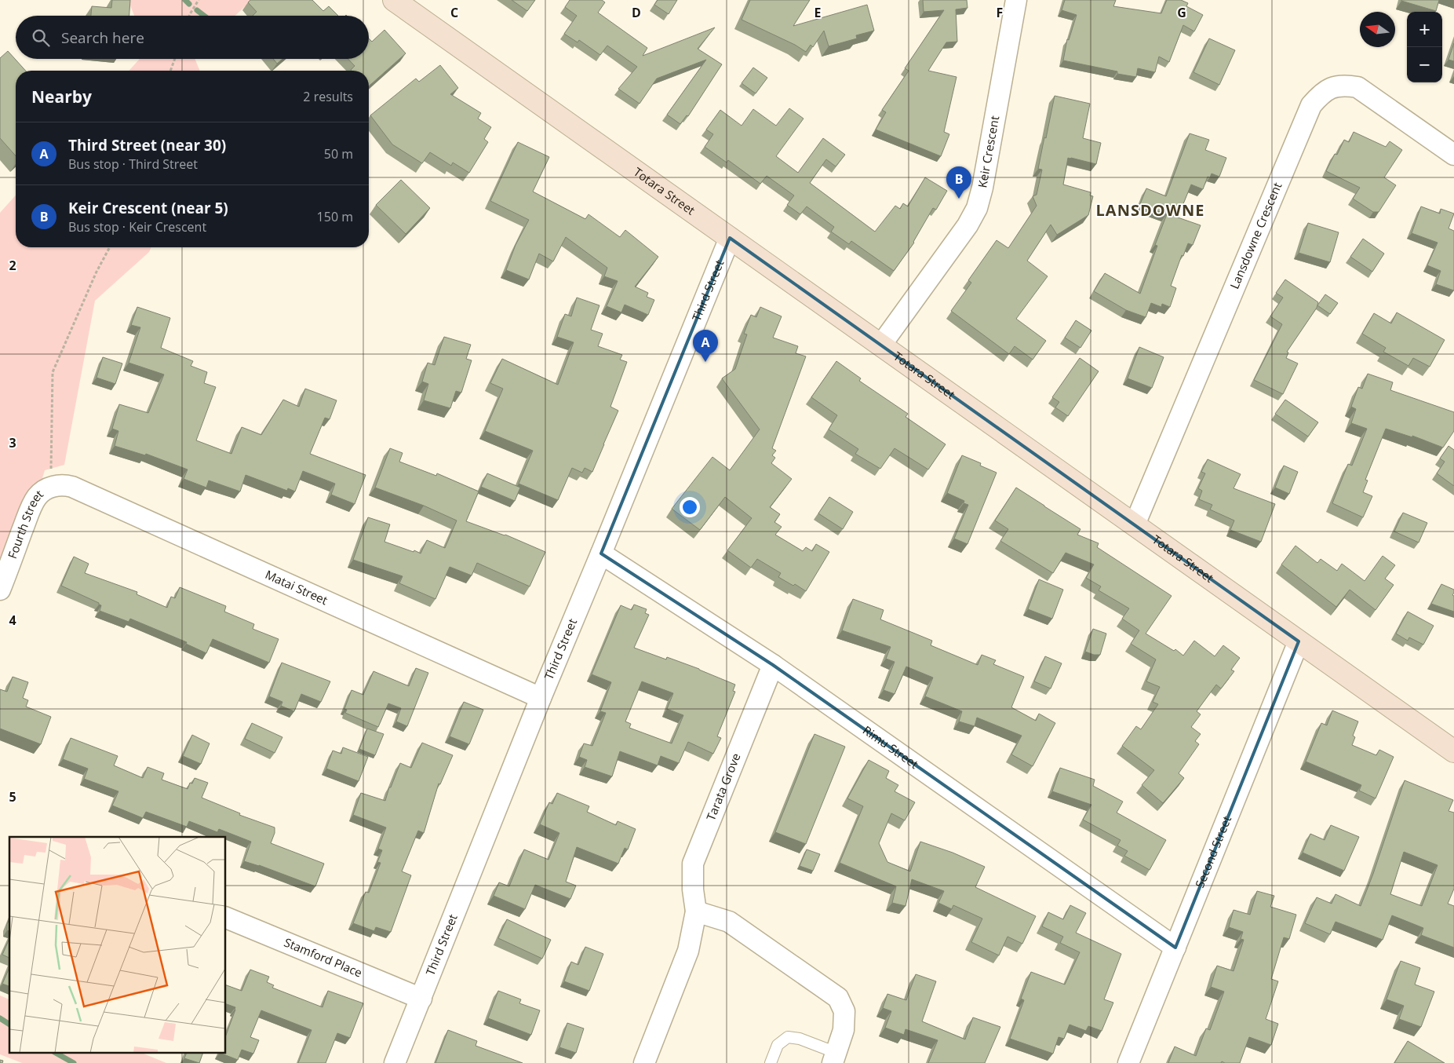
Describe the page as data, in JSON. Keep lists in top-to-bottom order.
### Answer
{
  "streets": {
    "street": [
      "Keir Crescent",
      "Totara Street",
      "Lansdowne Crescent",
      "Third Street",
      "Fourth Street",
      "Matai Street",
      "Rimu Street",
      "Tarata Grove",
      "Second Street",
      "Stamford Place"
    ]
  },
  "crossings": [
    ["Keir Crescent", "Totara Street"],
    ["Totara Street", "Lansdowne Crescent"],
    ["Totara Street", "Third Street"],
    ["Totara Street", "Second Street"],
    ["Third Street", "Matai Street"],
    ["Third Street", "Rimu Street"],
    ["Third Street", "Stamford Place"],
    ["Fourth Street", "Matai Street"],
    ["Rimu Street", "Tarata Grove"],
    ["Rimu Street", "Second Street"]
  ],
  "districts": ["LANSDOWNE"],
  "north": "left",
  "page": {
    "map_buttons": ["+", "−"],
    "search": "Search here",
    "heading": ["Nearby", "2 results"],
    "list": [
      {
        "mark": "A",
        "name": "Third Street (near 30)",
        "note": "Bus stop · Third Street",
        "value": "50 m"
      },
      {
        "mark": "B",
        "name": "Keir Crescent (near 5)",
        "note": "Bus stop · Keir Crescent",
        "value": "150 m"
      }
    ],
    "pins": ["B", "A"]
  },
  "grid": {
    "columns": [
      "C",
      "D",
      "E",
      "F",
      "G"
    ],
    "rows": [
      "2",
      "3",
      "4",
      "5"
    ]
  }
}
